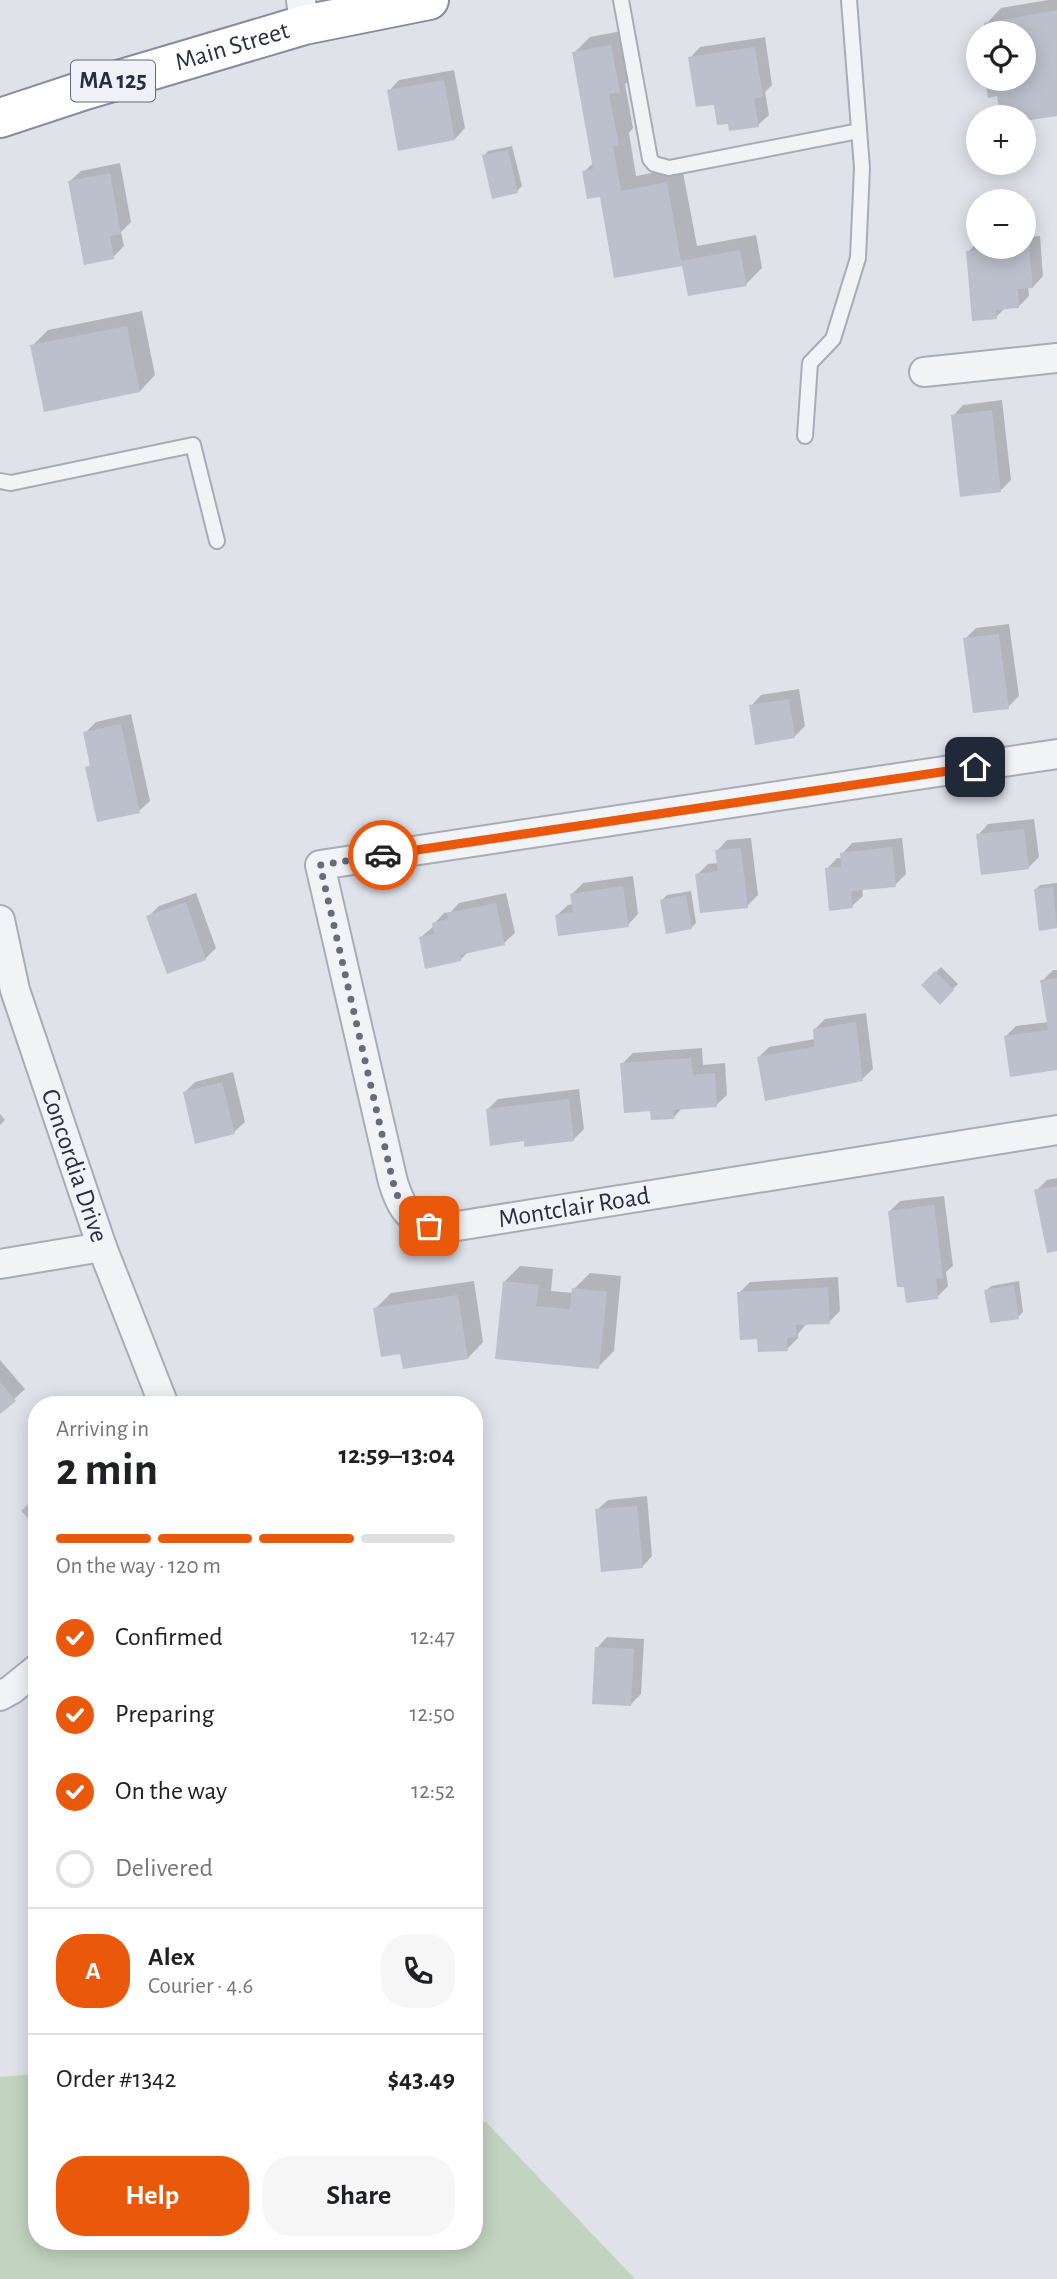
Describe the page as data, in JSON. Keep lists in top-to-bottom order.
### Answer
{
  "streets": {
    "highway": ["Main Street", "MA 125"],
    "street": ["Concordia Drive", "Montclair Road"]
  },
  "page": {
    "map_buttons": ["+", "−"],
    "heading": ["2 min", "Arriving in", "12:59–13:04"],
    "panel": [
      "Alex",
      "Courier · 4.6",
      "Order #1342",
      "$43.49"
    ],
    "bar": "On the way · 120 m",
    "list": [
      ["Confirmed", "12:47"],
      ["Preparing", "12:50"],
      ["On the way", "12:52"],
      "Delivered"
    ],
    "round": "A",
    "buttons": ["Help", "Share"]
  }
}
